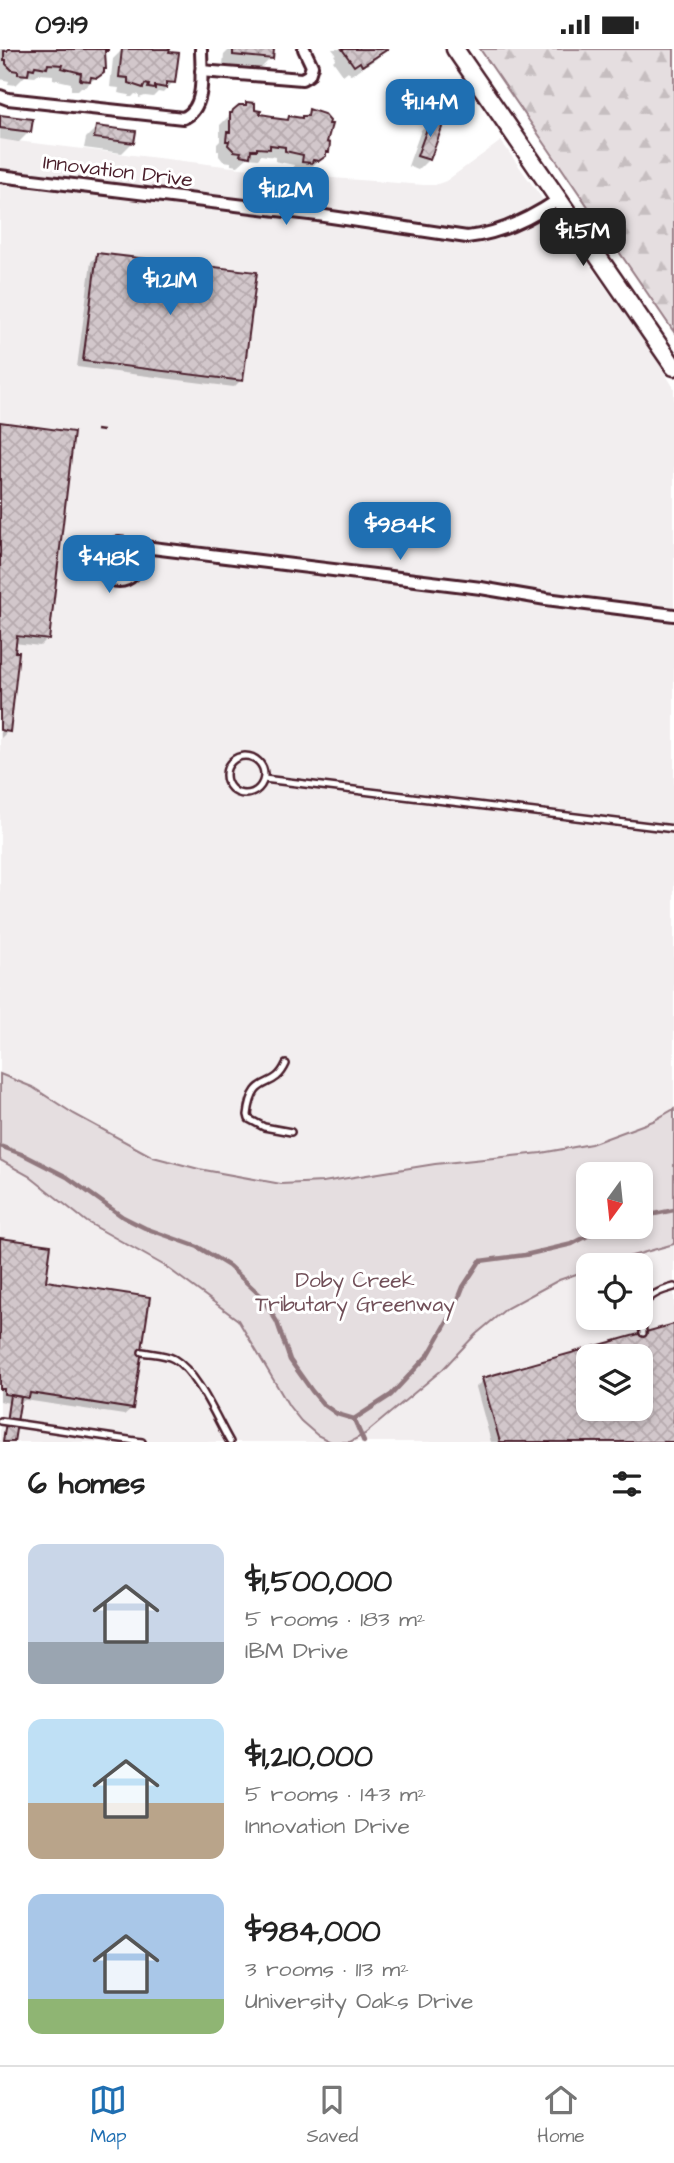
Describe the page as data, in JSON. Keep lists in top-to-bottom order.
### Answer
{
  "streets": {
    "street": ["Innovation Drive"]
  },
  "parks": ["Doby Creek Tributary Greenway"],
  "north": "bottom",
  "page": {
    "status": "09:19",
    "price": [
      "$1.14M",
      "$1.12M",
      "$1.5M",
      "$1.21M",
      "$984K",
      "$418K"
    ],
    "heading": "6 homes",
    "list": [
      {
        "name": "$1,500,000",
        "note": "5 rooms · 183 m² · IBM Drive"
      },
      {
        "name": "$1,210,000",
        "note": "5 rooms · 143 m² · Innovation Drive"
      },
      {
        "name": "$984,000",
        "note": "3 rooms · 113 m² · University Oaks Drive"
      }
    ],
    "tabs": ["Map", "Saved", "Home"]
  }
}
